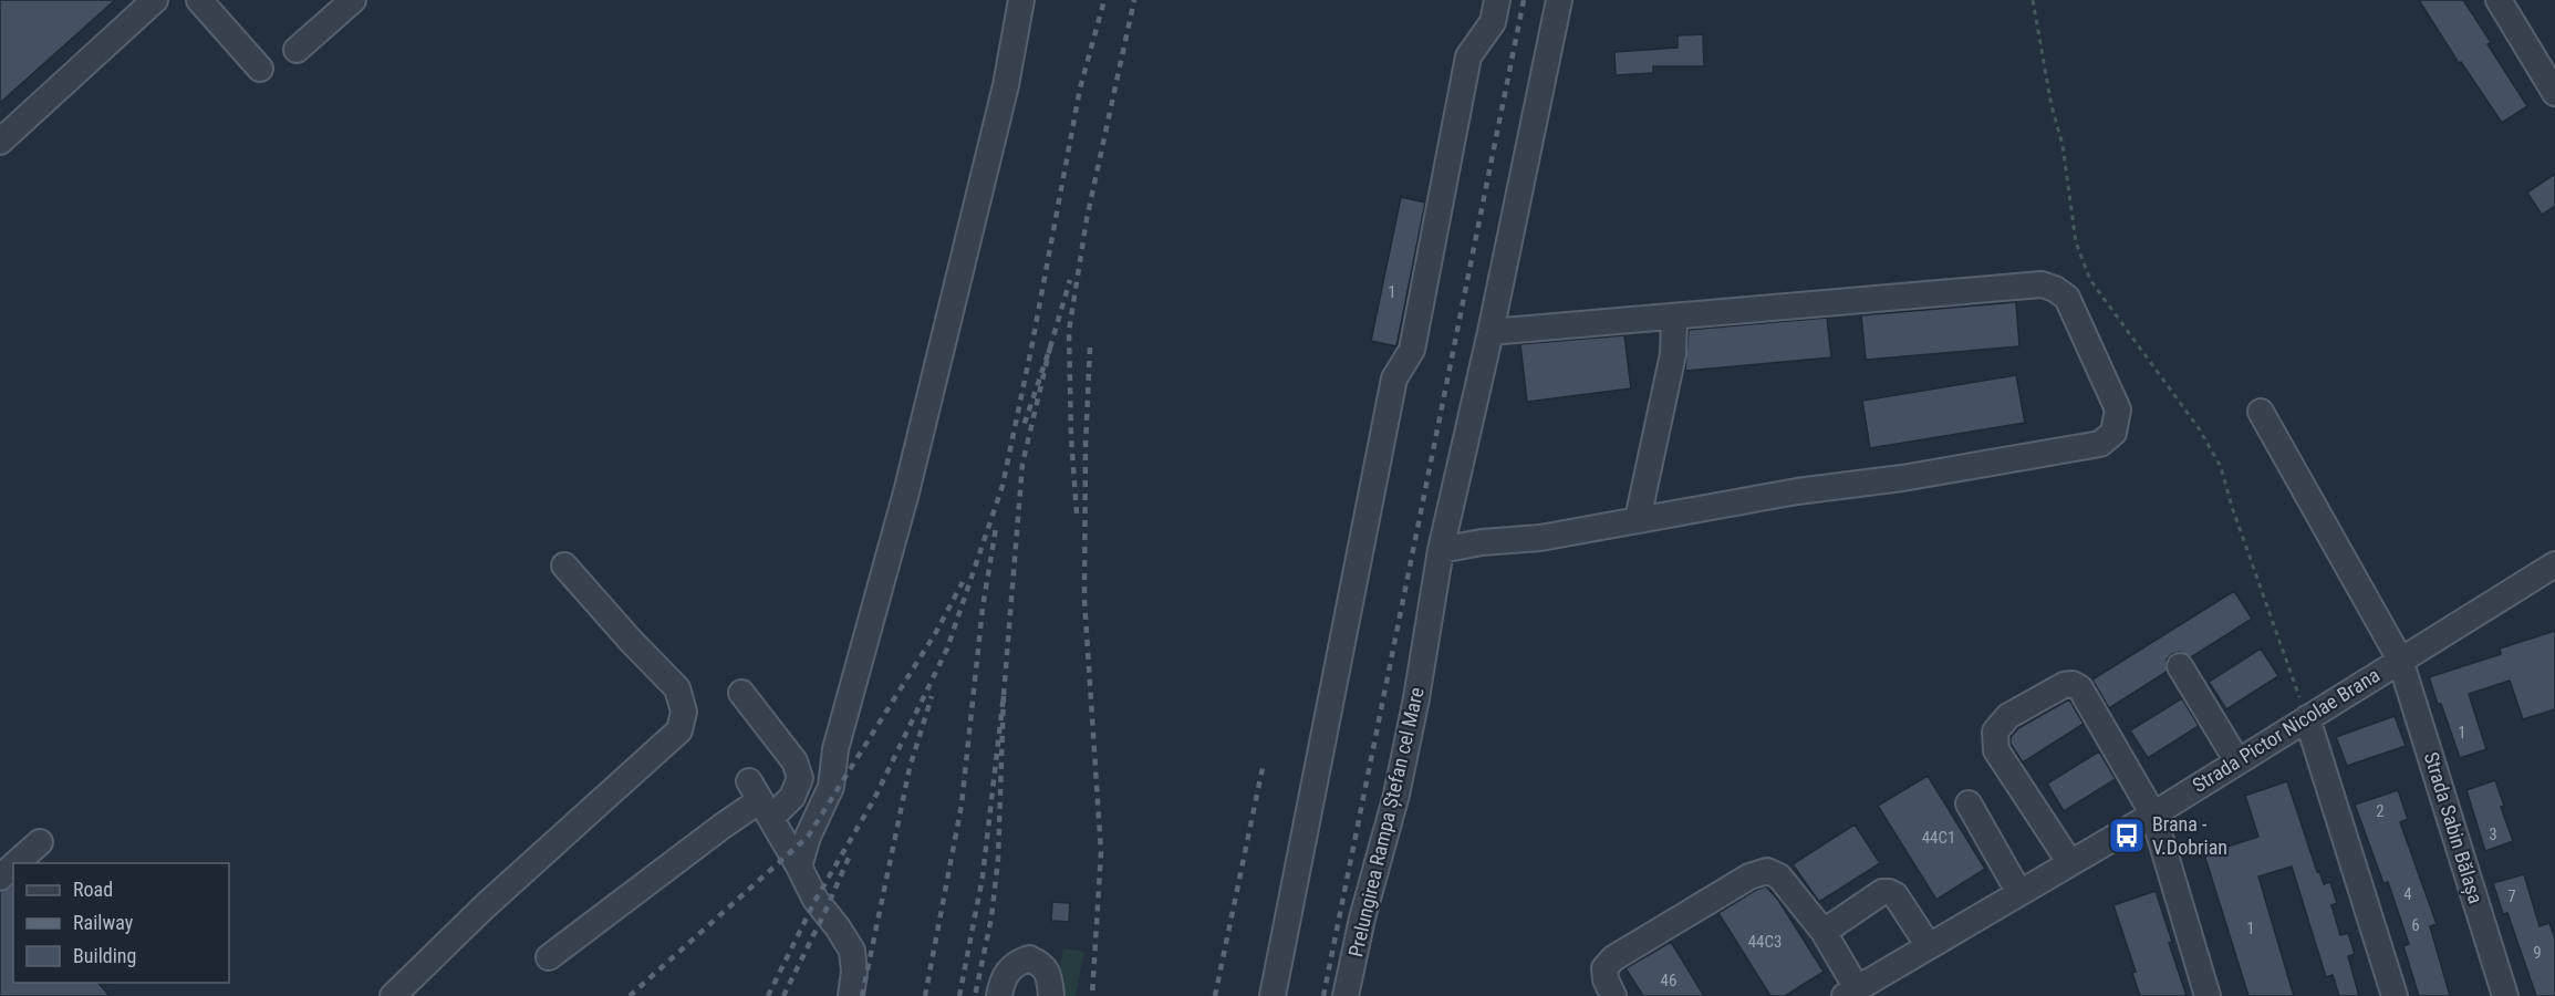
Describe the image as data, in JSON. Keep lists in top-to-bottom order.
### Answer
{
  "streets": {
    "street": ["Strada Pictor Nicolae Brana", "Prelungirea Rampa Ștefan cel Mare", "Strada Sabin Bălașa"]
  },
  "crossings": [
    ["Strada Pictor Nicolae Brana", "Strada Sabin Bălașa"]
  ],
  "places": {
    "bus stop": ["Brana - V.Dobrian"]
  },
  "house_numbers": [
    "1",
    "1",
    "2",
    "3",
    "44C1",
    "4",
    "7",
    "6",
    "1",
    "44C3",
    "9",
    "46"
  ],
  "legend": ["Road", "Railway", "Building"]
}
